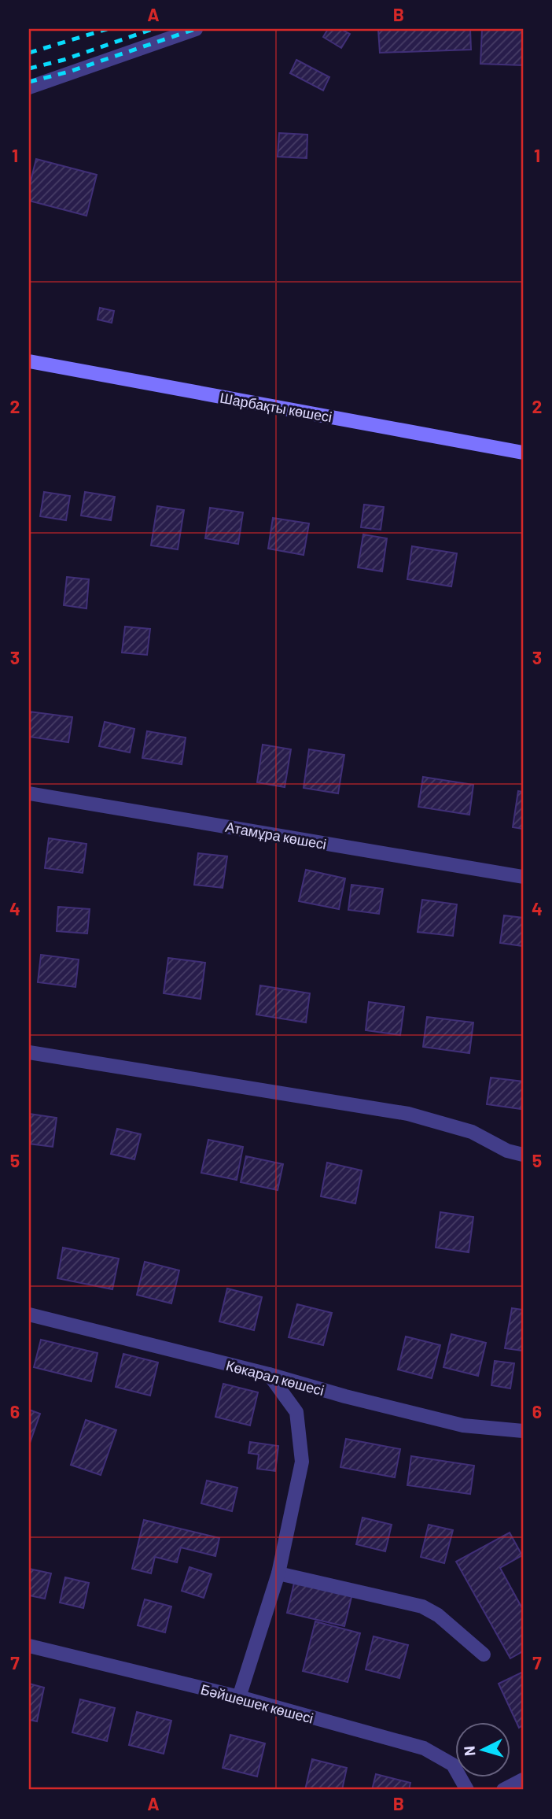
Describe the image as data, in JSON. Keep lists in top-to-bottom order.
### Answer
{
  "streets": {
    "street": [
      "Шарбақты көшесі",
      "Атамұра көшесі",
      "Көкарал көшесі",
      "Бәйшешек көшесі"
    ]
  },
  "north": "left",
  "grid": {
    "columns": ["A", "B"],
    "rows": [
      "1",
      "2",
      "3",
      "4",
      "5",
      "6",
      "7"
    ]
  }
}
